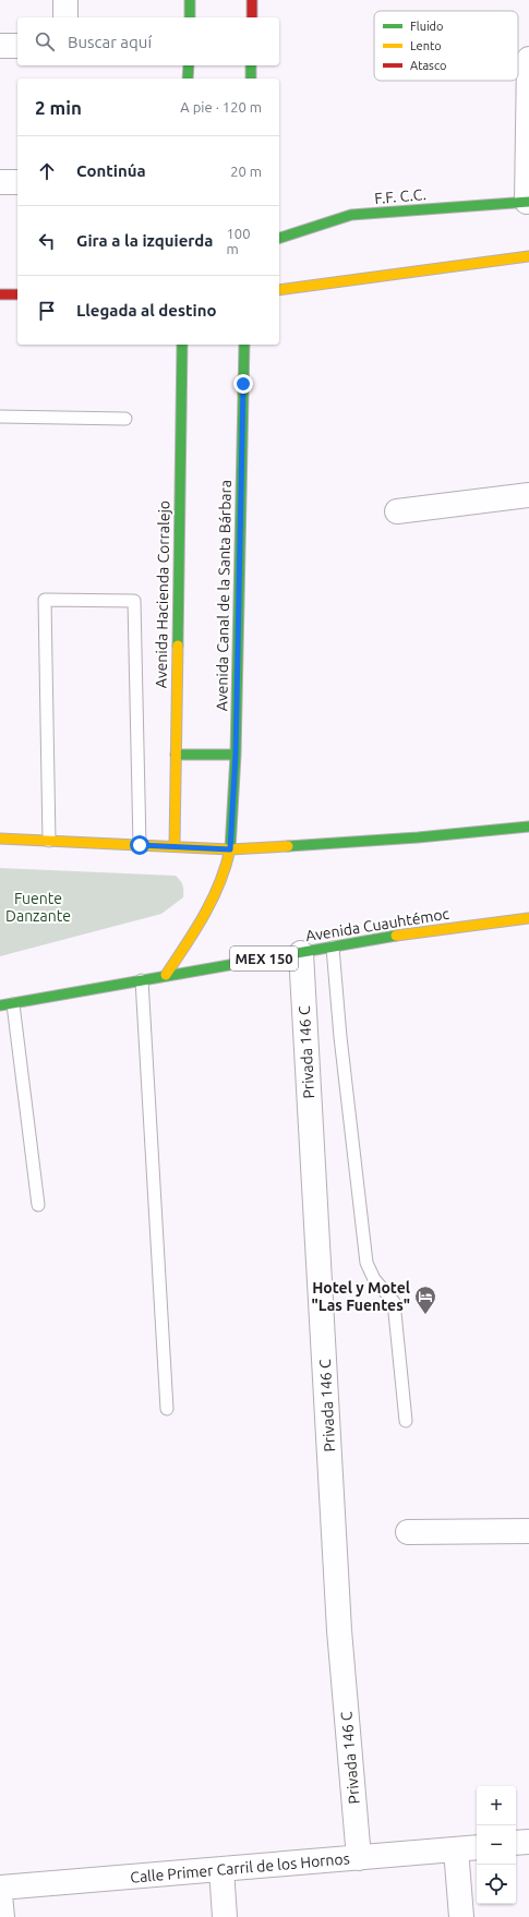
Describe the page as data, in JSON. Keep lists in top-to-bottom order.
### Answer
{
  "streets": {
    "main road": [
      "F.F. C.C.",
      "Avenida Hacienda Corralejo",
      "Avenida Canal de la Santa Bárbara",
      "Avenida Cuauhtémoc",
      "MEX 150"
    ],
    "street": ["Privada 146 C", "Calle Primer Carril de los Hornos"]
  },
  "crossings": [
    ["Avenida Canal de la Santa Bárbara", "Avenida Cuauhtémoc"],
    ["Avenida Cuauhtémoc", "Privada 146 C"],
    ["Privada 146 C", "Calle Primer Carril de los Hornos"]
  ],
  "parks": ["Fuente Danzante"],
  "places": {
    "hotel": ["Hotel y Motel \"Las Fuentes\""]
  },
  "legend": ["Fluido", "Lento", "Atasco"],
  "page": {
    "search": "Buscar aquí",
    "heading": ["2 min", "A pie · 120 m"],
    "list": [
      ["Continúa", "20 m"],
      ["Gira a la izquierda", "100 m"],
      "Llegada al destino"
    ],
    "map_buttons": ["+", "−"]
  }
}
